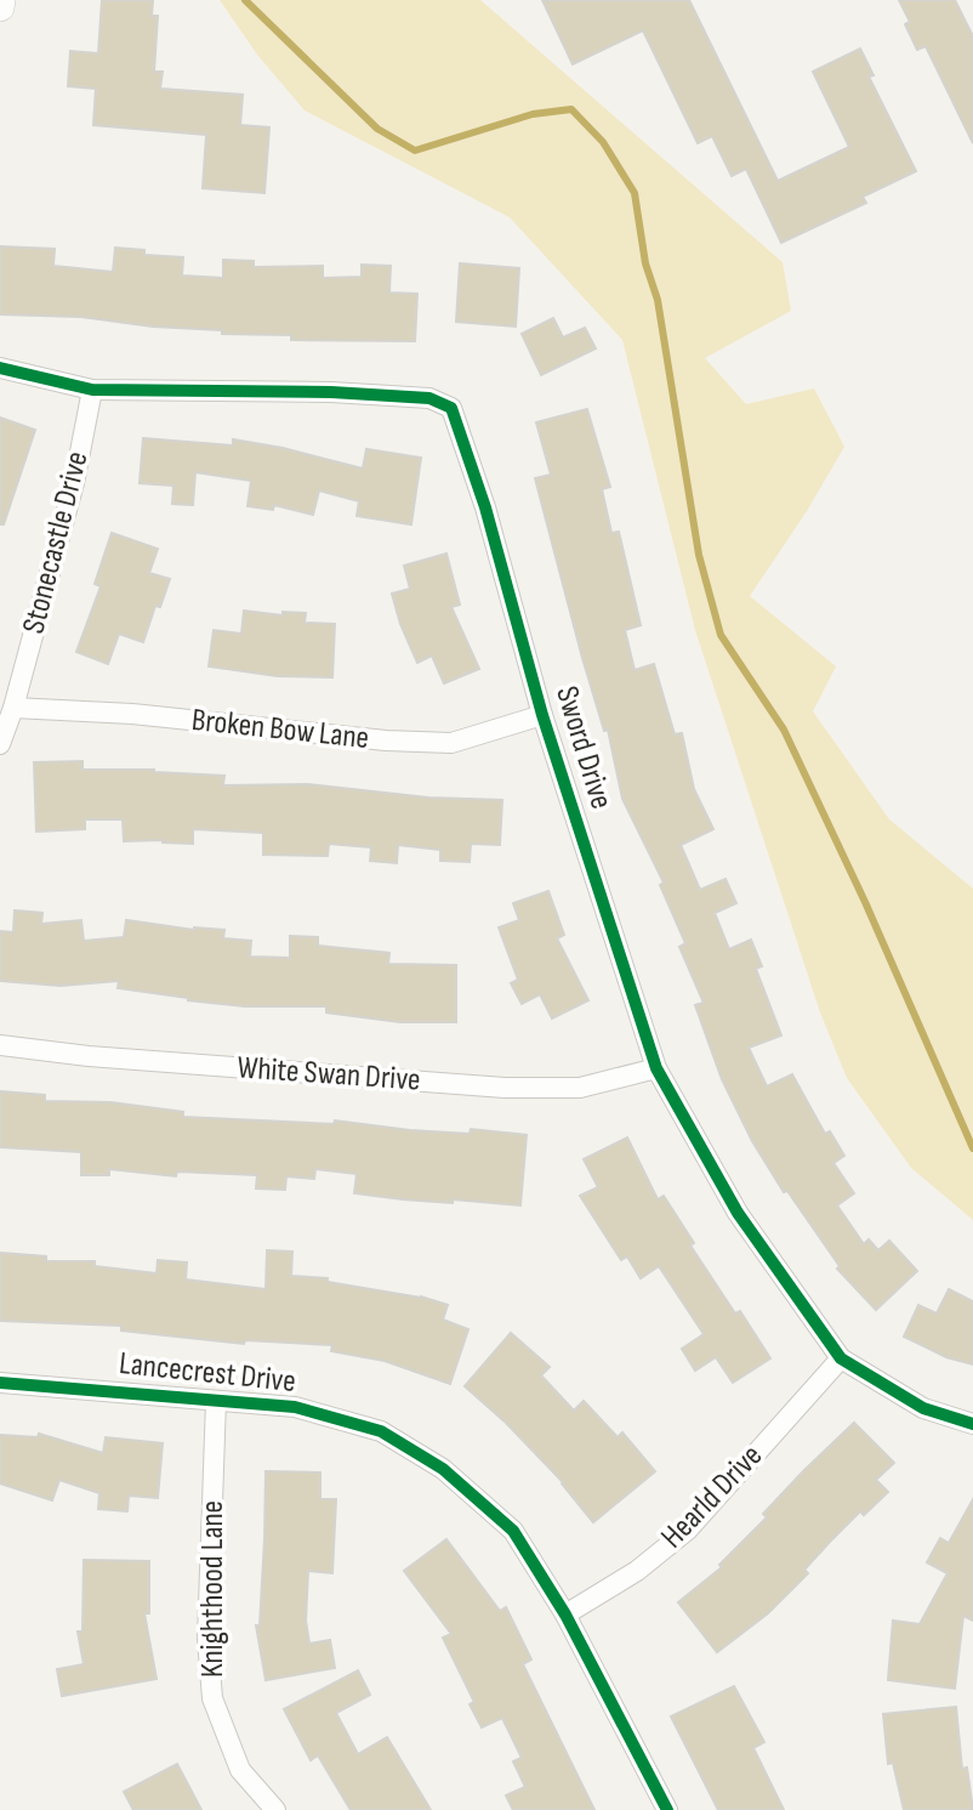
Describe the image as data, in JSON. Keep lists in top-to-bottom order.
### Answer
{
  "streets": {
    "street": [
      "Stonecastle Drive",
      "Broken Bow Lane",
      "Sword Drive",
      "White Swan Drive",
      "Lancecrest Drive",
      "Hearld Drive",
      "Knighthood Lane"
    ]
  },
  "crossings": [
    ["Stonecastle Drive", "Broken Bow Lane"],
    ["Stonecastle Drive", "Sword Drive"],
    ["Broken Bow Lane", "Sword Drive"],
    ["Sword Drive", "White Swan Drive"],
    ["Sword Drive", "Hearld Drive"],
    ["Lancecrest Drive", "Hearld Drive"],
    ["Lancecrest Drive", "Knighthood Lane"]
  ]
}
